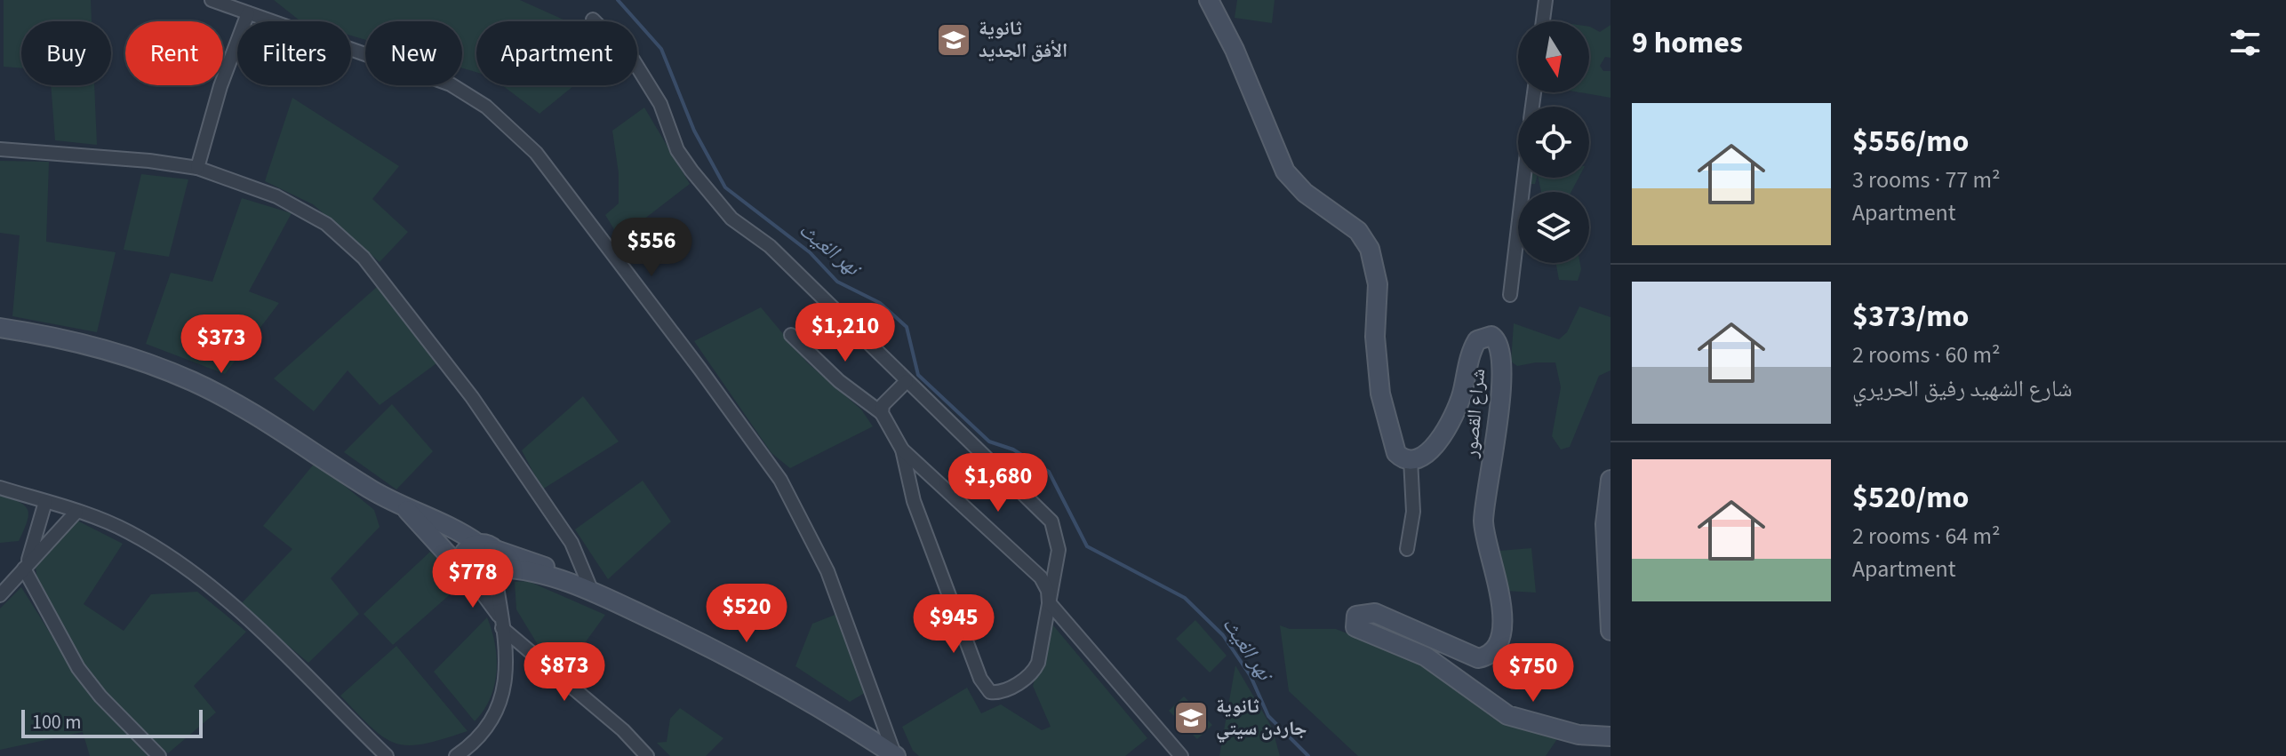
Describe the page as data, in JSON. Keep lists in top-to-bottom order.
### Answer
{
  "streets": {
    "street": ["شراع القصور"]
  },
  "water": ["نهر الغيث"],
  "places": {
    "school or university": ["ثانوية الأفق الجديد", "ثانوية جاردن سيتي"]
  },
  "scale_bar": "100 m",
  "north": "bottom",
  "page": {
    "heading": "9 homes",
    "chip": [
      "Buy",
      "Rent",
      "Filters",
      "New",
      "Apartment"
    ],
    "list": [
      {
        "name": "$556/mo",
        "note": "3 rooms · 77 m² · Apartment"
      },
      {
        "name": "$373/mo",
        "note": "2 rooms · 60 m² · شارع الشهيد رفيق الحريري"
      },
      {
        "name": "$520/mo",
        "note": "2 rooms · 64 m² · Apartment"
      }
    ],
    "price": [
      "$556",
      "$1,210",
      "$373",
      "$1,680",
      "$778",
      "$520",
      "$945",
      "$873",
      "$750"
    ],
    "scale": "100 m"
  }
}
